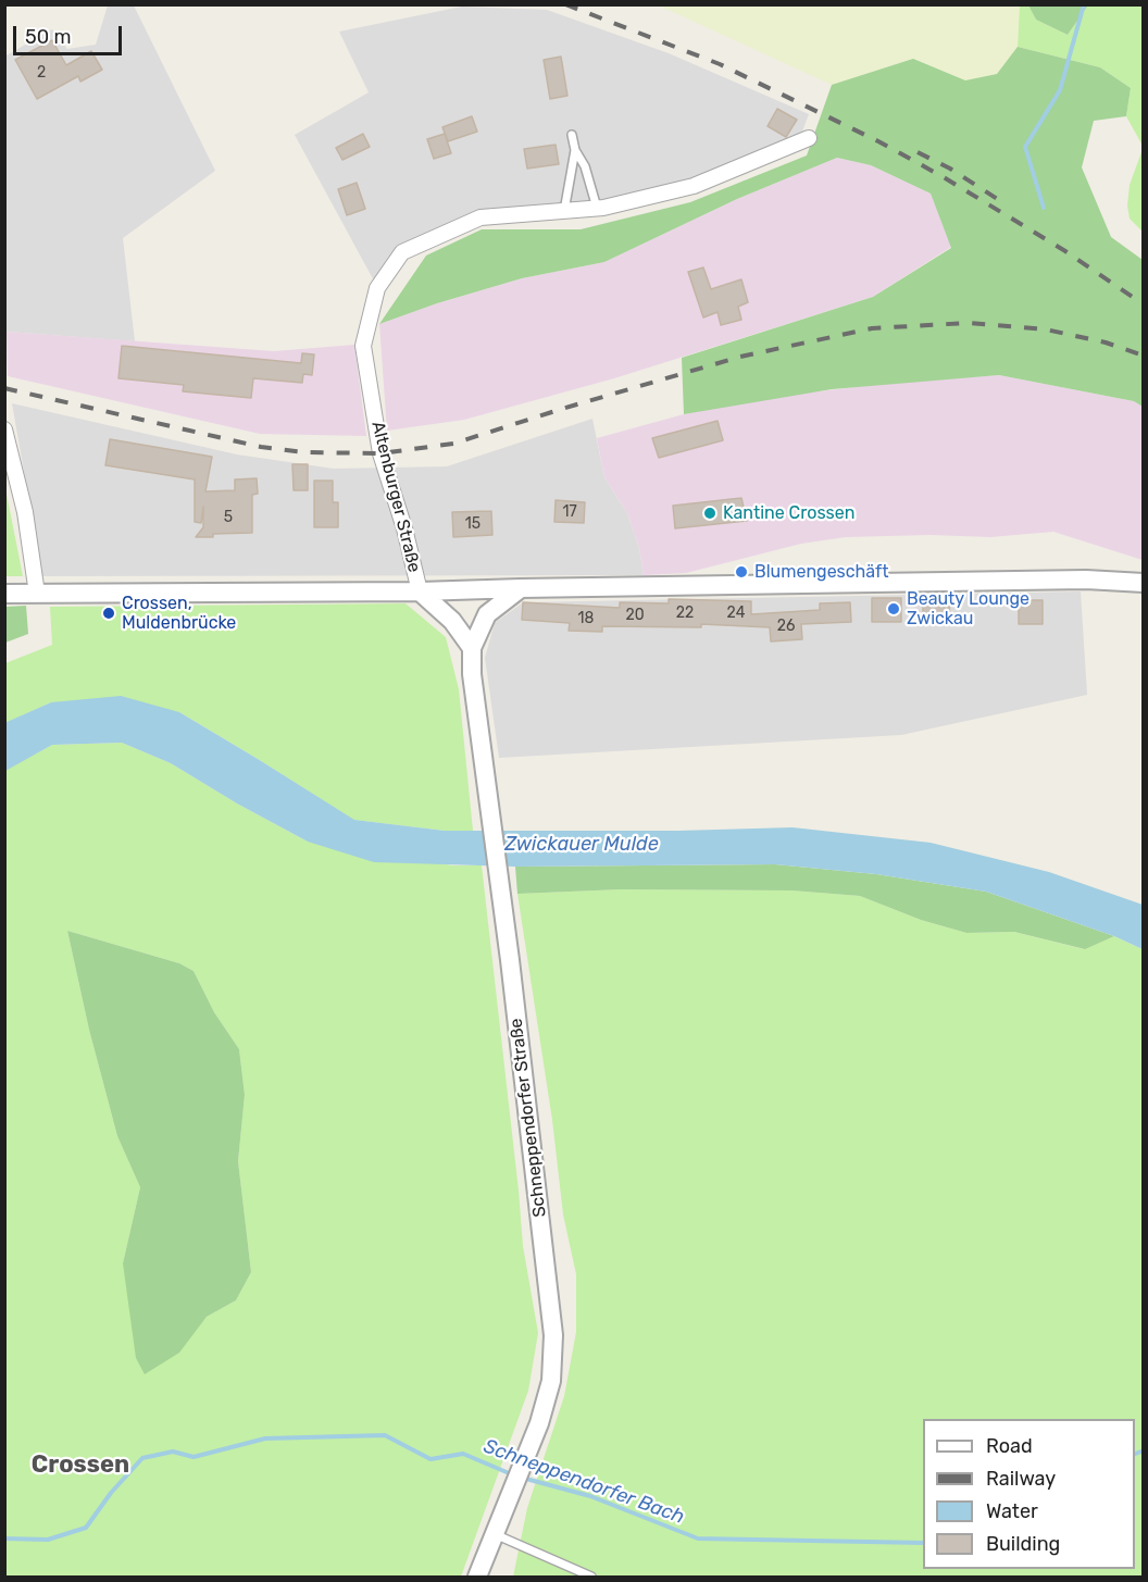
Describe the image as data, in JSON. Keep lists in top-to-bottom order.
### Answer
{
  "streets": {
    "street": ["Altenburger Straße", "Schneppendorfer Straße"]
  },
  "crossings": [
    ["Altenburger Straße", "Schneppendorfer Straße"]
  ],
  "districts": ["Crossen"],
  "water": ["Zwickauer Mulde", "Schneppendorfer Bach"],
  "places": [
    "Kantine Crossen",
    "Blumengeschäft",
    "Beauty Lounge Zwickau",
    "Crossen, Muldenbrücke"
  ],
  "house_numbers": [
    "2",
    "17",
    "5",
    "15",
    "22",
    "24",
    "20",
    "18",
    "26"
  ],
  "legend": [
    "Road",
    "Railway",
    "Water",
    "Building"
  ],
  "scale_bar": "50 m"
}
